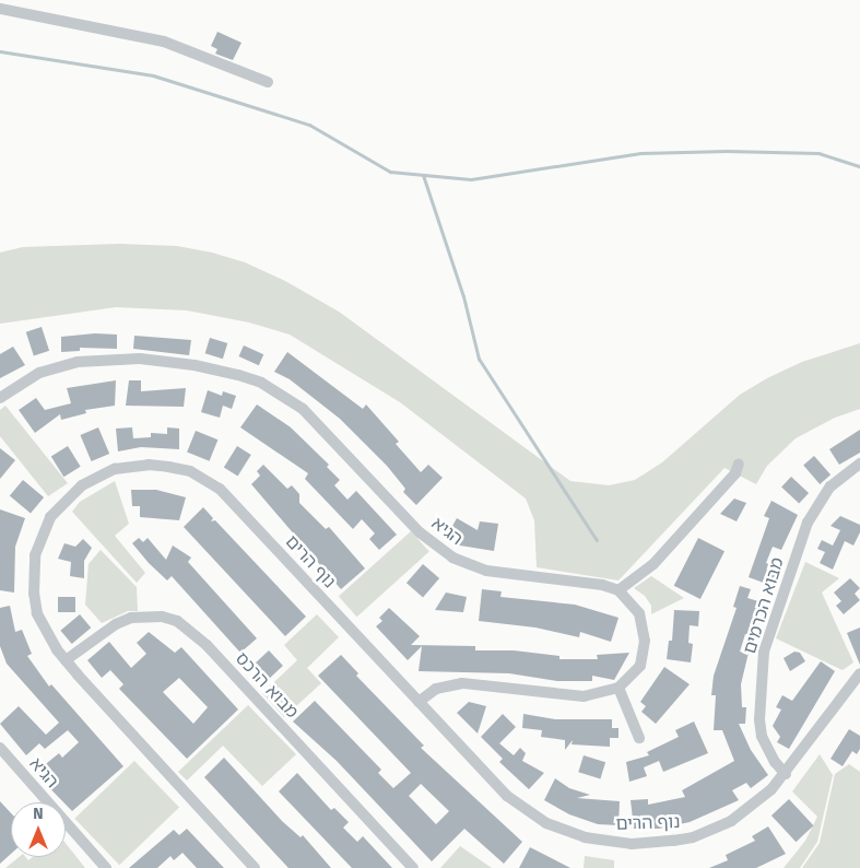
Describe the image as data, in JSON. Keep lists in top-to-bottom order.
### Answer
{
  "streets": {
    "street": [
      "הגיא",
      "נוף הרים",
      "מבוא הכרמים",
      "מבוא הרכס"
    ]
  },
  "crossings": [
    ["נוף הרים", "מבוא הכרמים"],
    ["נוף הרים", "מבוא הרכס"]
  ],
  "north": "top"
}
